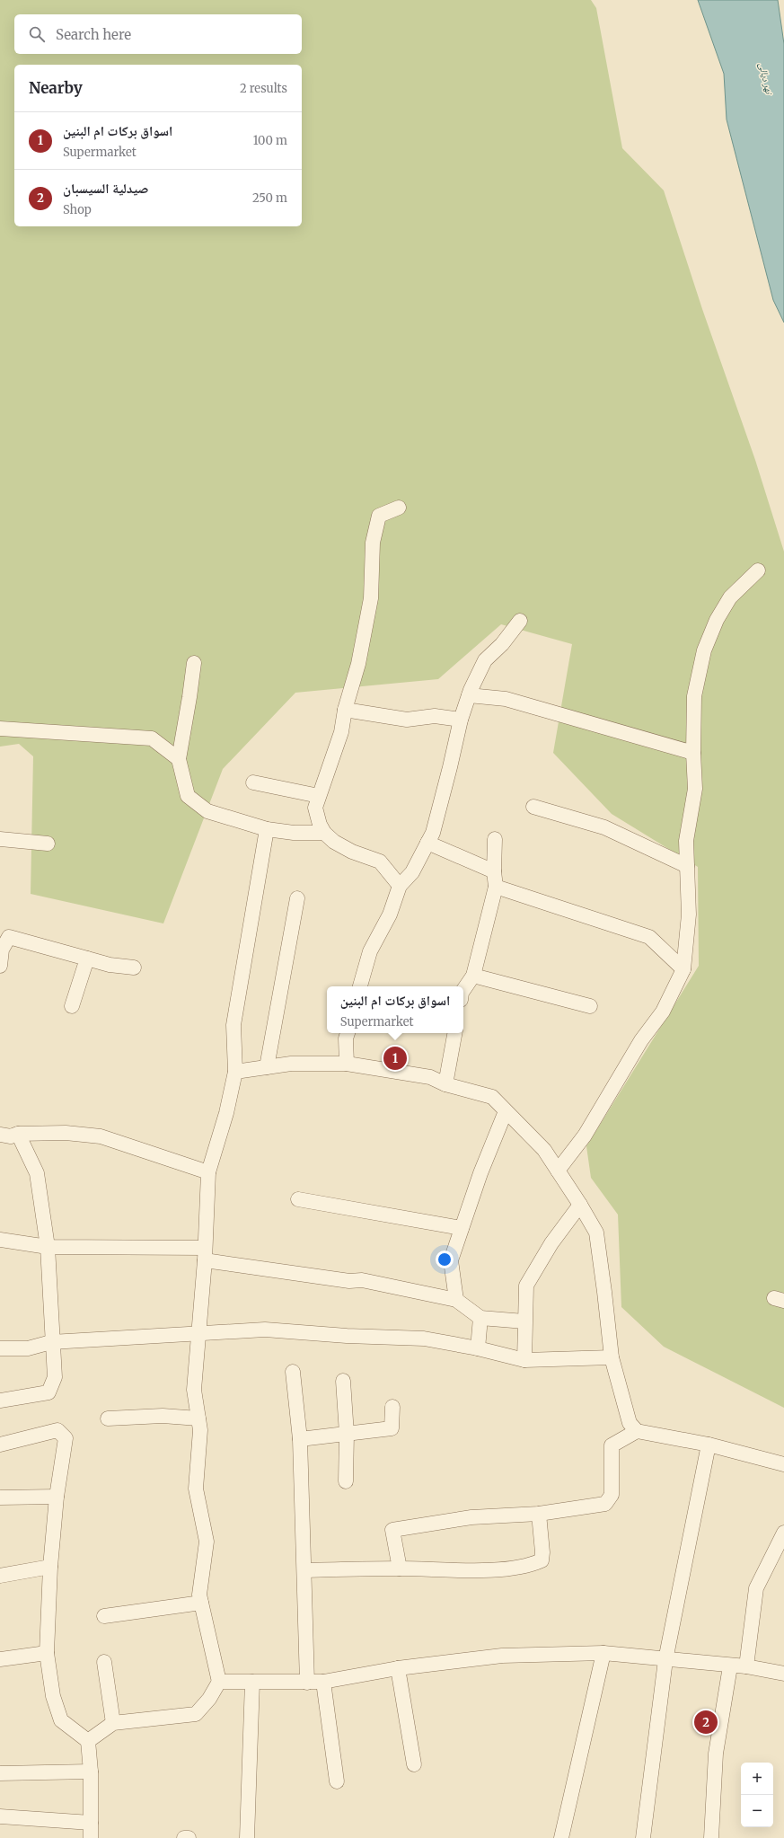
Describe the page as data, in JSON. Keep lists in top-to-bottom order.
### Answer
{
  "water": ["نهر ديالى"],
  "page": {
    "search": "Search here",
    "heading": ["Nearby", "2 results"],
    "list": [
      {
        "mark": "1",
        "name": "اسواق بركات ام البنين",
        "note": "Supermarket",
        "value": "100 m"
      },
      {
        "mark": "2",
        "name": "صيدلية السيسبان",
        "note": "Shop",
        "value": "250 m"
      }
    ],
    "popup": ["اسواق بركات ام البنين", "Supermarket"],
    "pins": ["1", "2"],
    "map_buttons": ["+", "−"]
  }
}
